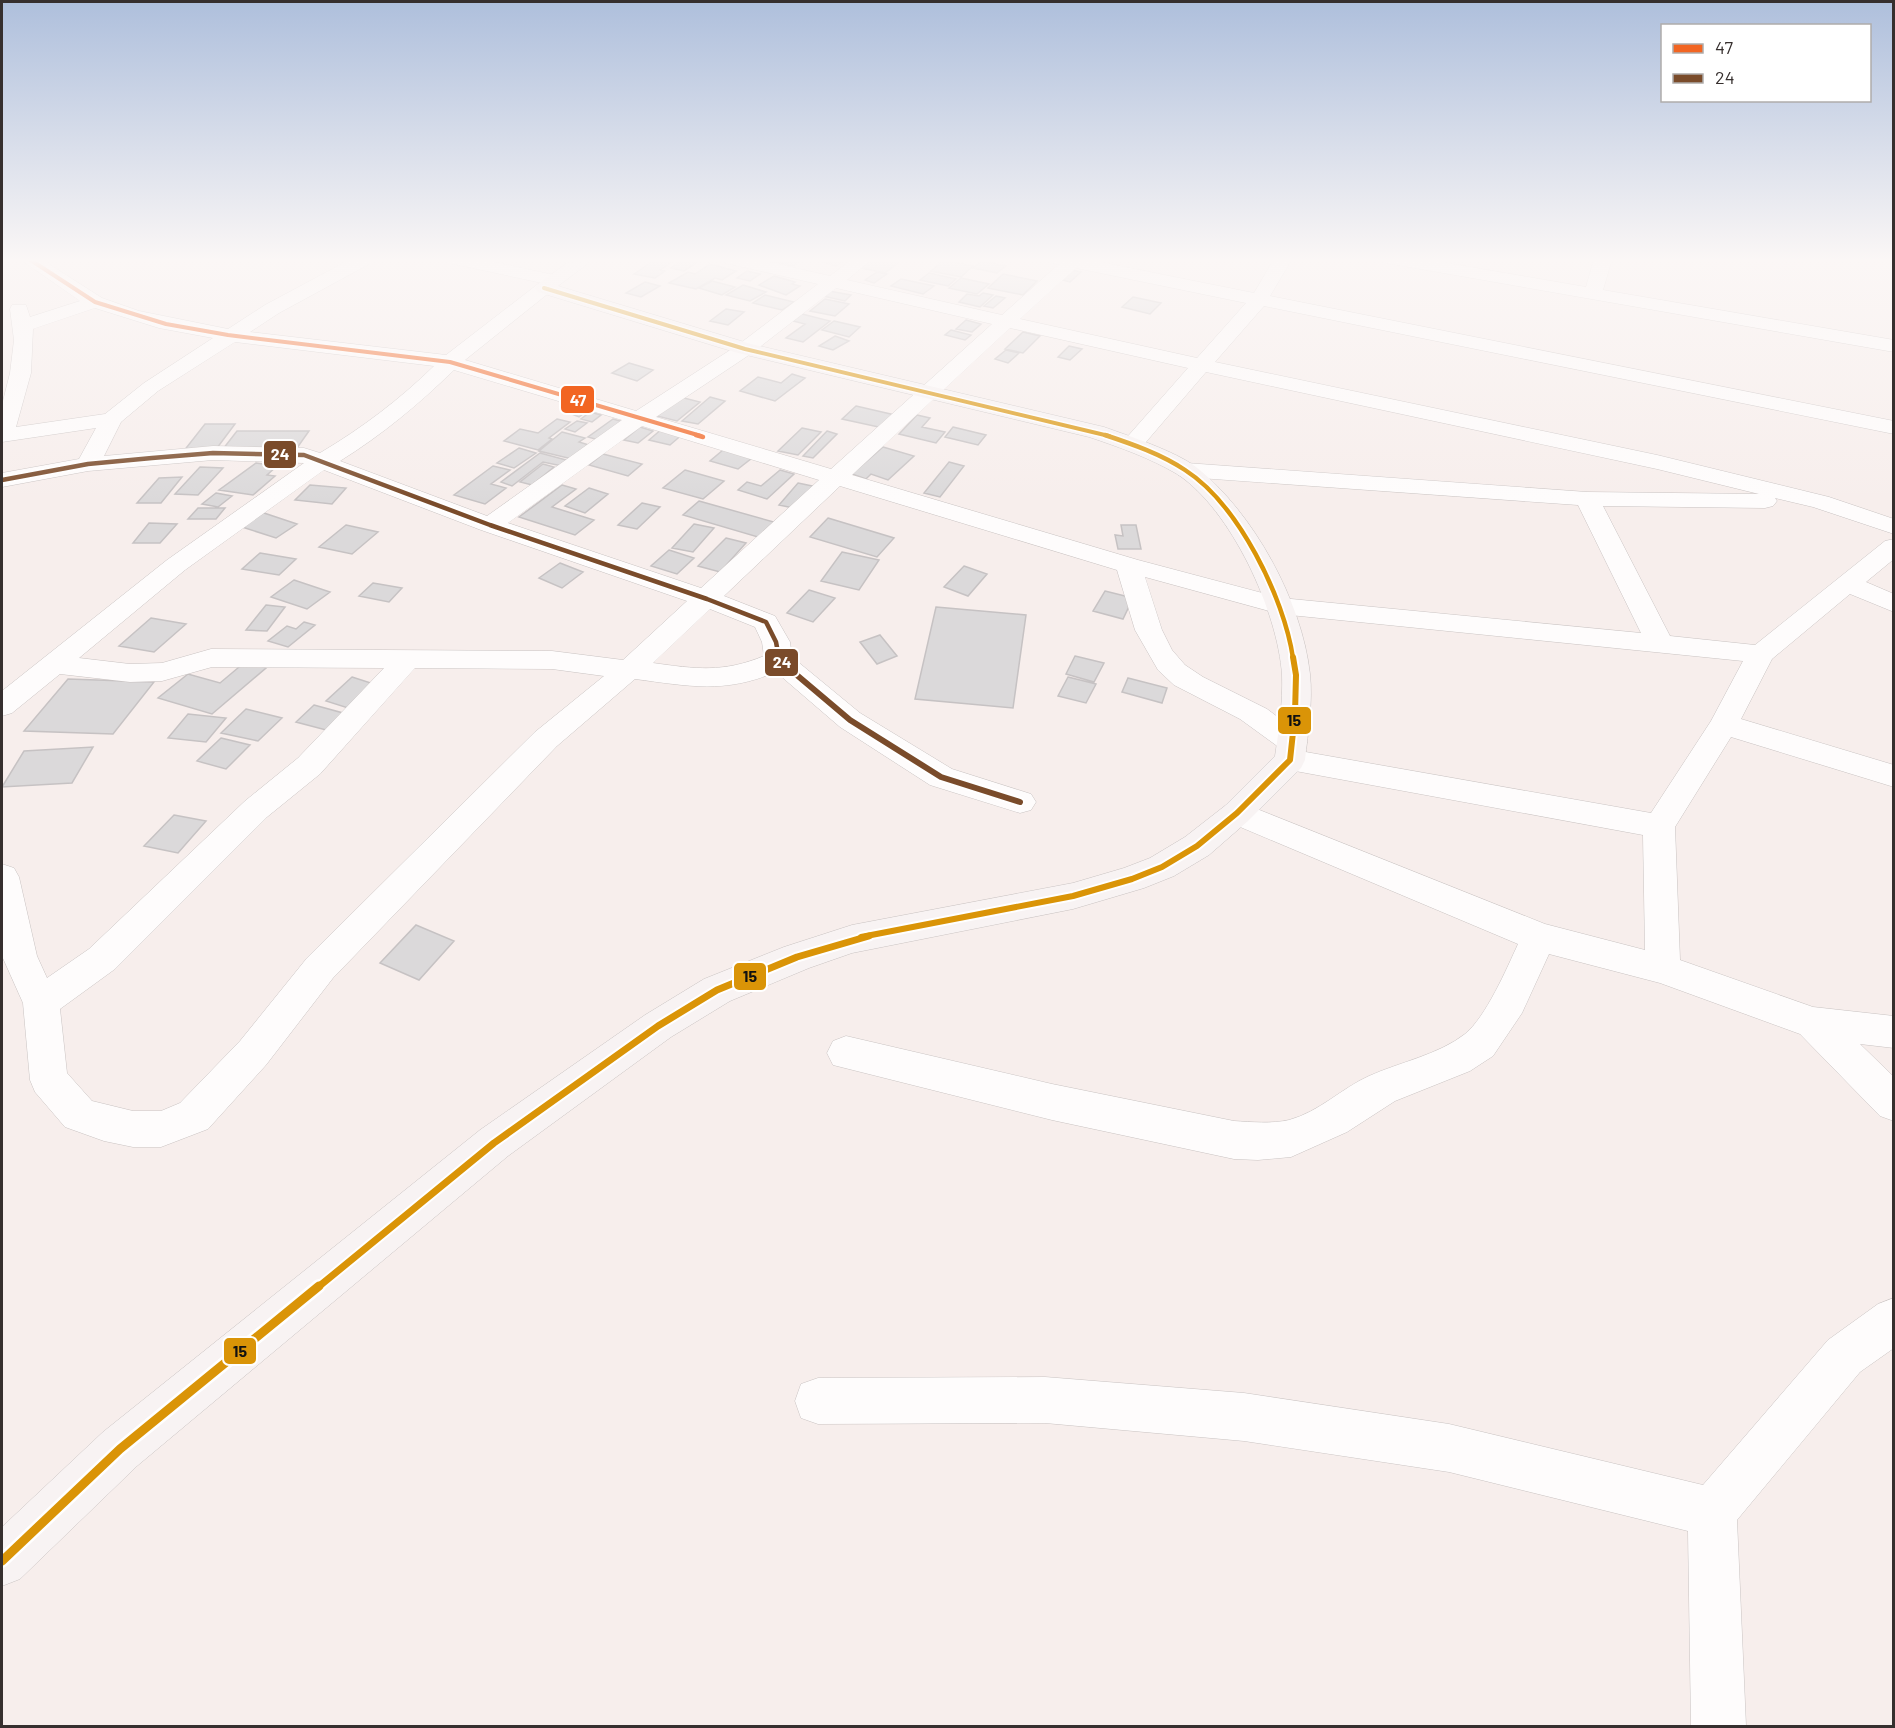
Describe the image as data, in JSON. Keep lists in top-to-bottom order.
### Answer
{
  "lines": ["transit line 47", "transit line 15", "transit line 24"],
  "legend": ["47", "24"]
}
